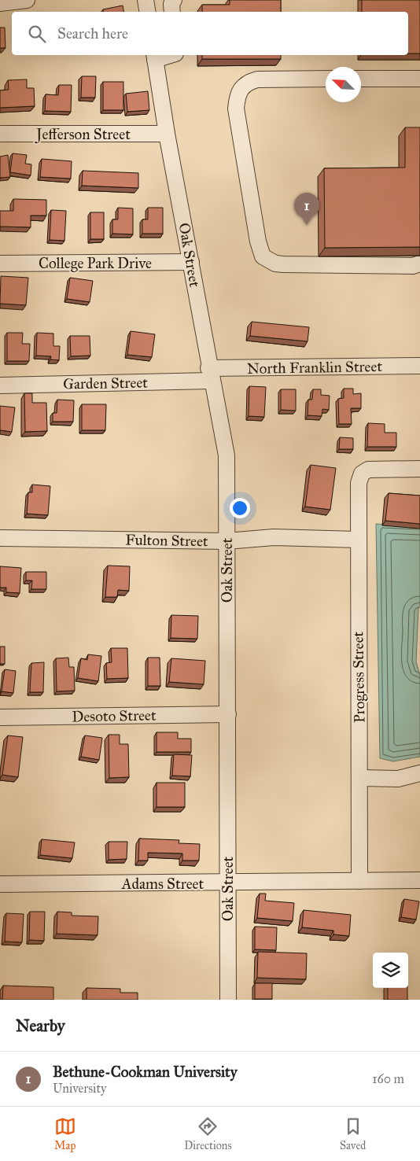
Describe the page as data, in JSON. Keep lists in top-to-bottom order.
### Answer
{
  "streets": {
    "street": [
      "Jefferson Street",
      "Oak Street",
      "College Park Drive",
      "North Franklin Street",
      "Garden Street",
      "Fulton Street",
      "Progress Street",
      "Desoto Street",
      "Adams Street"
    ]
  },
  "crossings": [
    ["Jefferson Street", "Oak Street"],
    ["Oak Street", "College Park Drive"],
    ["Oak Street", "North Franklin Street"],
    ["Oak Street", "Garden Street"],
    ["Oak Street", "Fulton Street"],
    ["Oak Street", "Desoto Street"],
    ["Oak Street", "Adams Street"],
    ["North Franklin Street", "Garden Street"],
    ["Fulton Street", "Progress Street"],
    ["Progress Street", "Adams Street"]
  ],
  "north": "top left",
  "page": {
    "search": "Search here",
    "pins": "1",
    "heading": "Nearby",
    "list": [
      {
        "mark": "1",
        "name": "Bethune-Cookman University",
        "note": "University",
        "value": "160 m"
      }
    ],
    "nav": ["Map", "Directions", "Saved"]
  }
}
